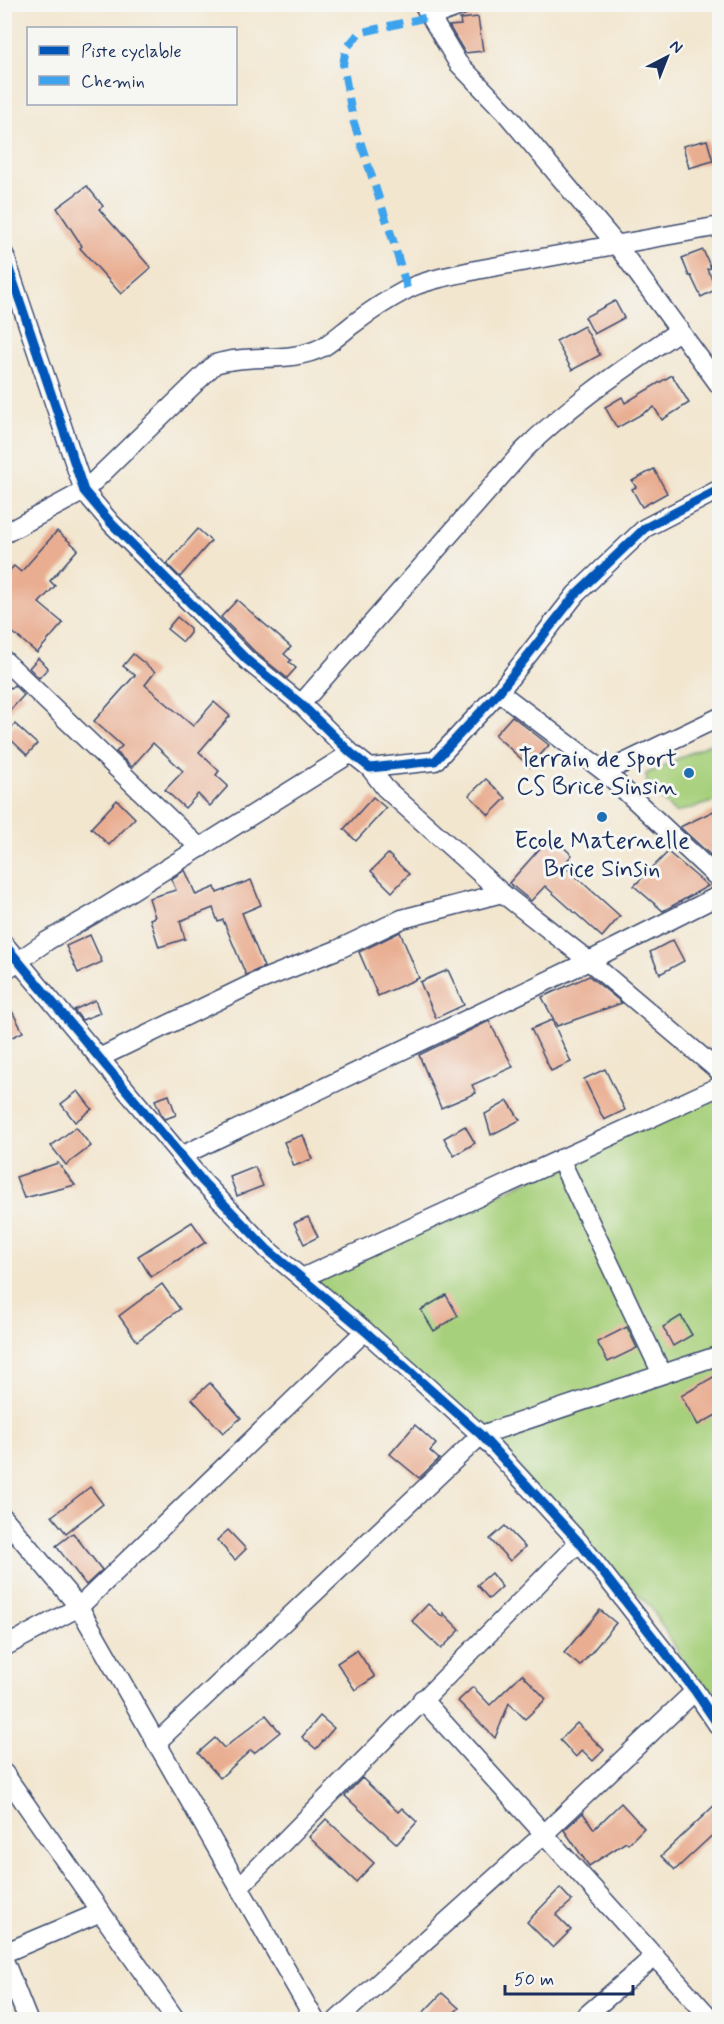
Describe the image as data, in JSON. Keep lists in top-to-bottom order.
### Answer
{
  "places": ["Terrain de sport CS Brice Sinsin", "Ecole Maternelle Brice Sinsin"],
  "legend": ["Piste cyclable", "Chemin"],
  "scale_bar": "50 m",
  "north": "top right"
}
